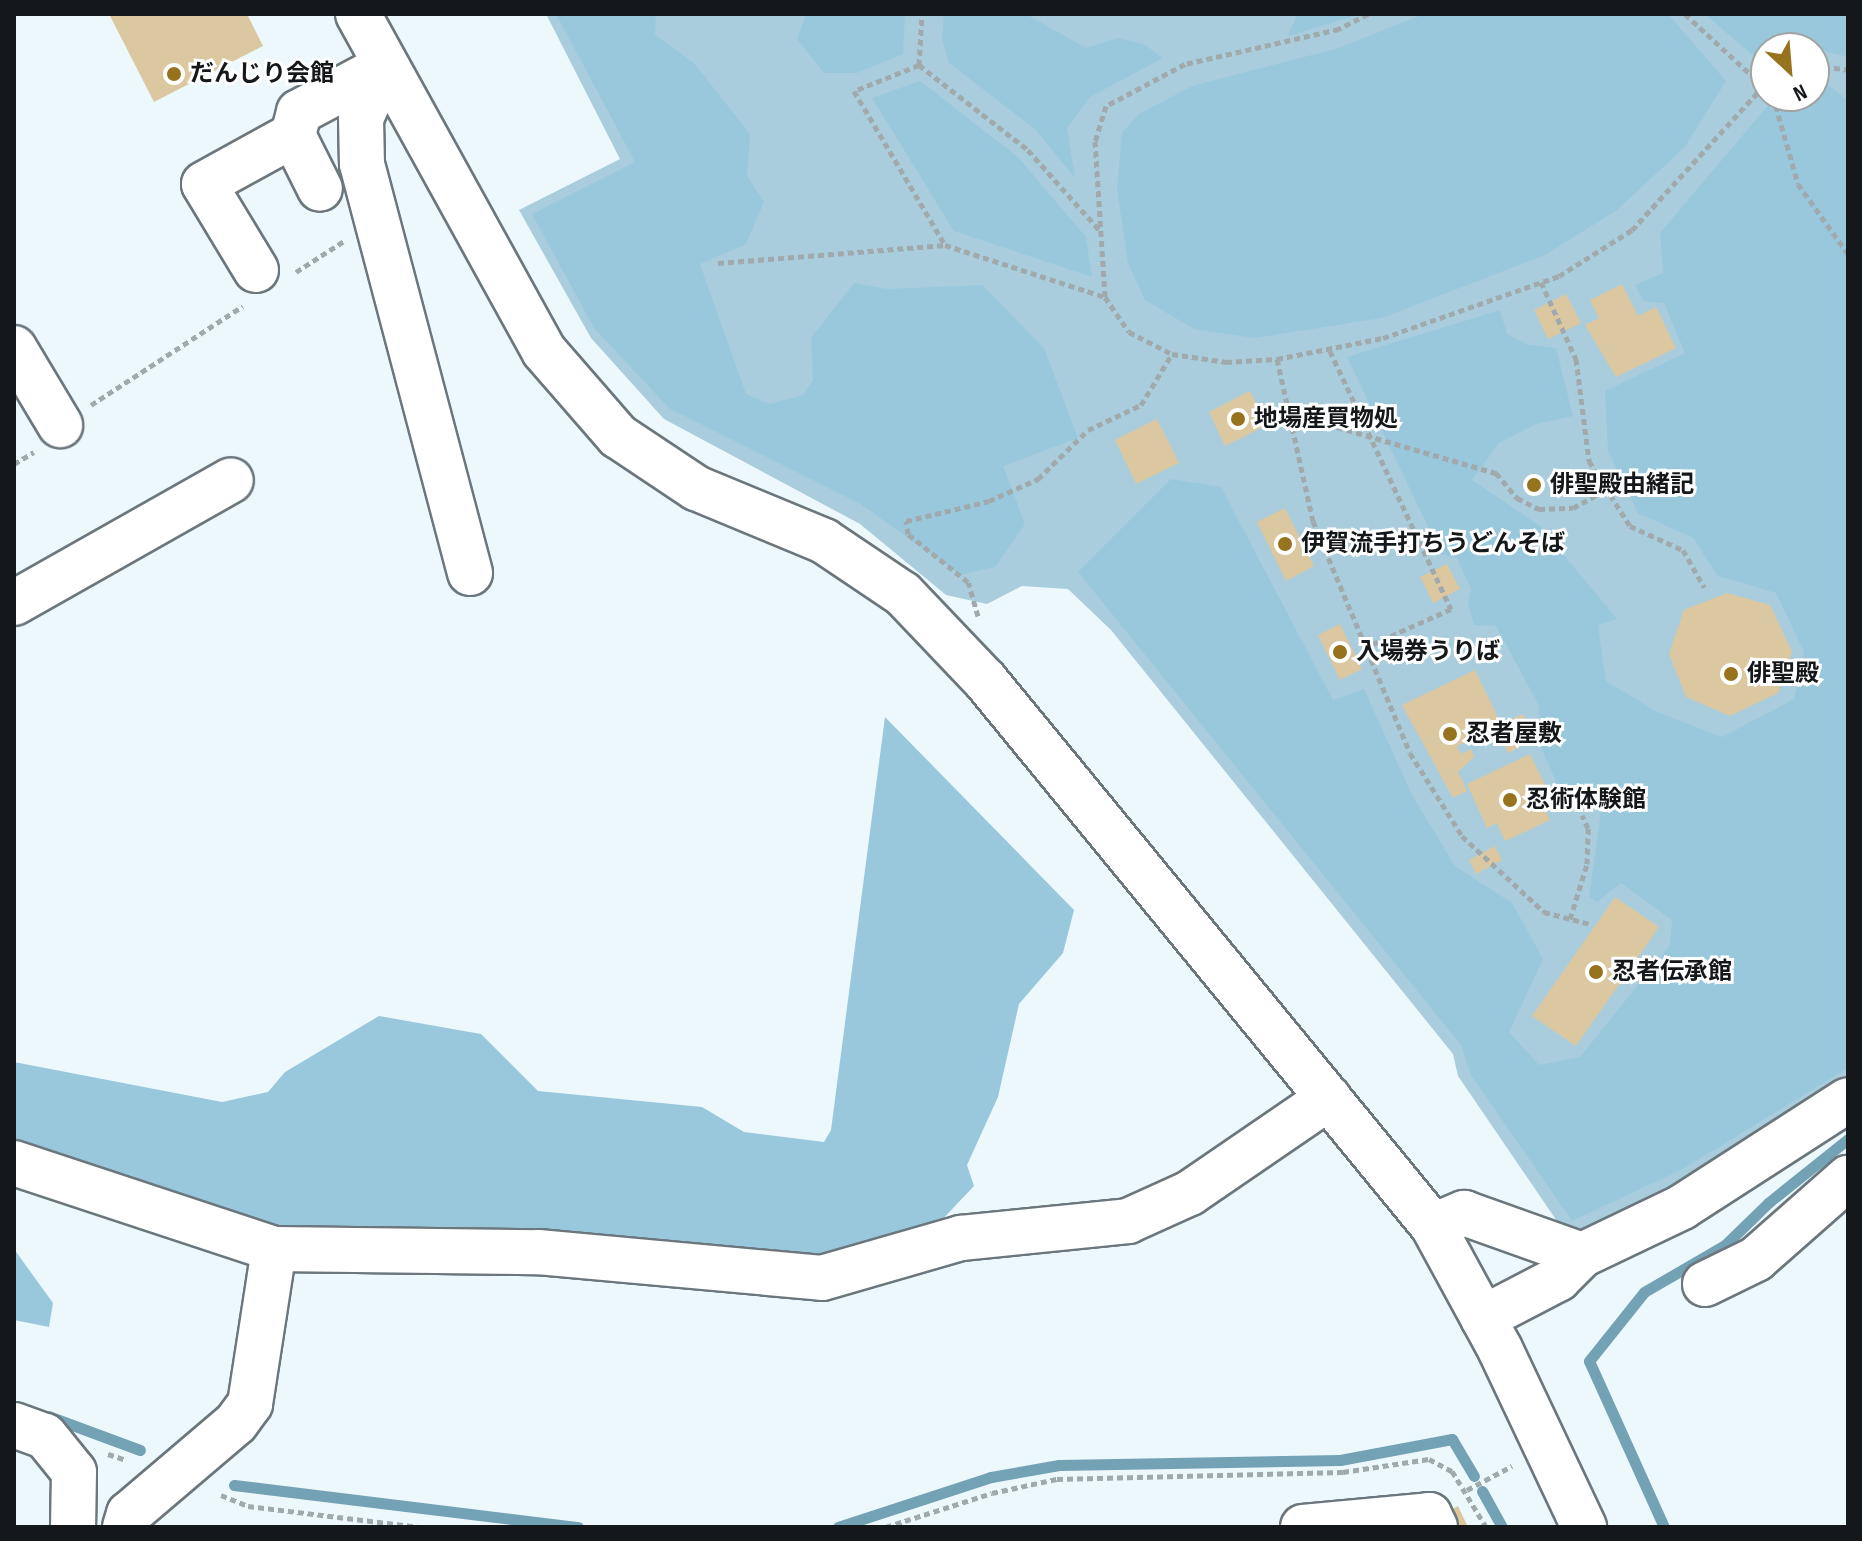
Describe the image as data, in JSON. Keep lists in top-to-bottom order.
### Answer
{
  "places": [
    "だんじり会館",
    "地場産買物処",
    "俳聖殿由緒記",
    "伊賀流手打ちうどんそば",
    "入場券うりば",
    "俳聖殿",
    "忍者屋敷",
    "忍術体験館",
    "忍者伝承館"
  ],
  "north": "bottom right"
}
